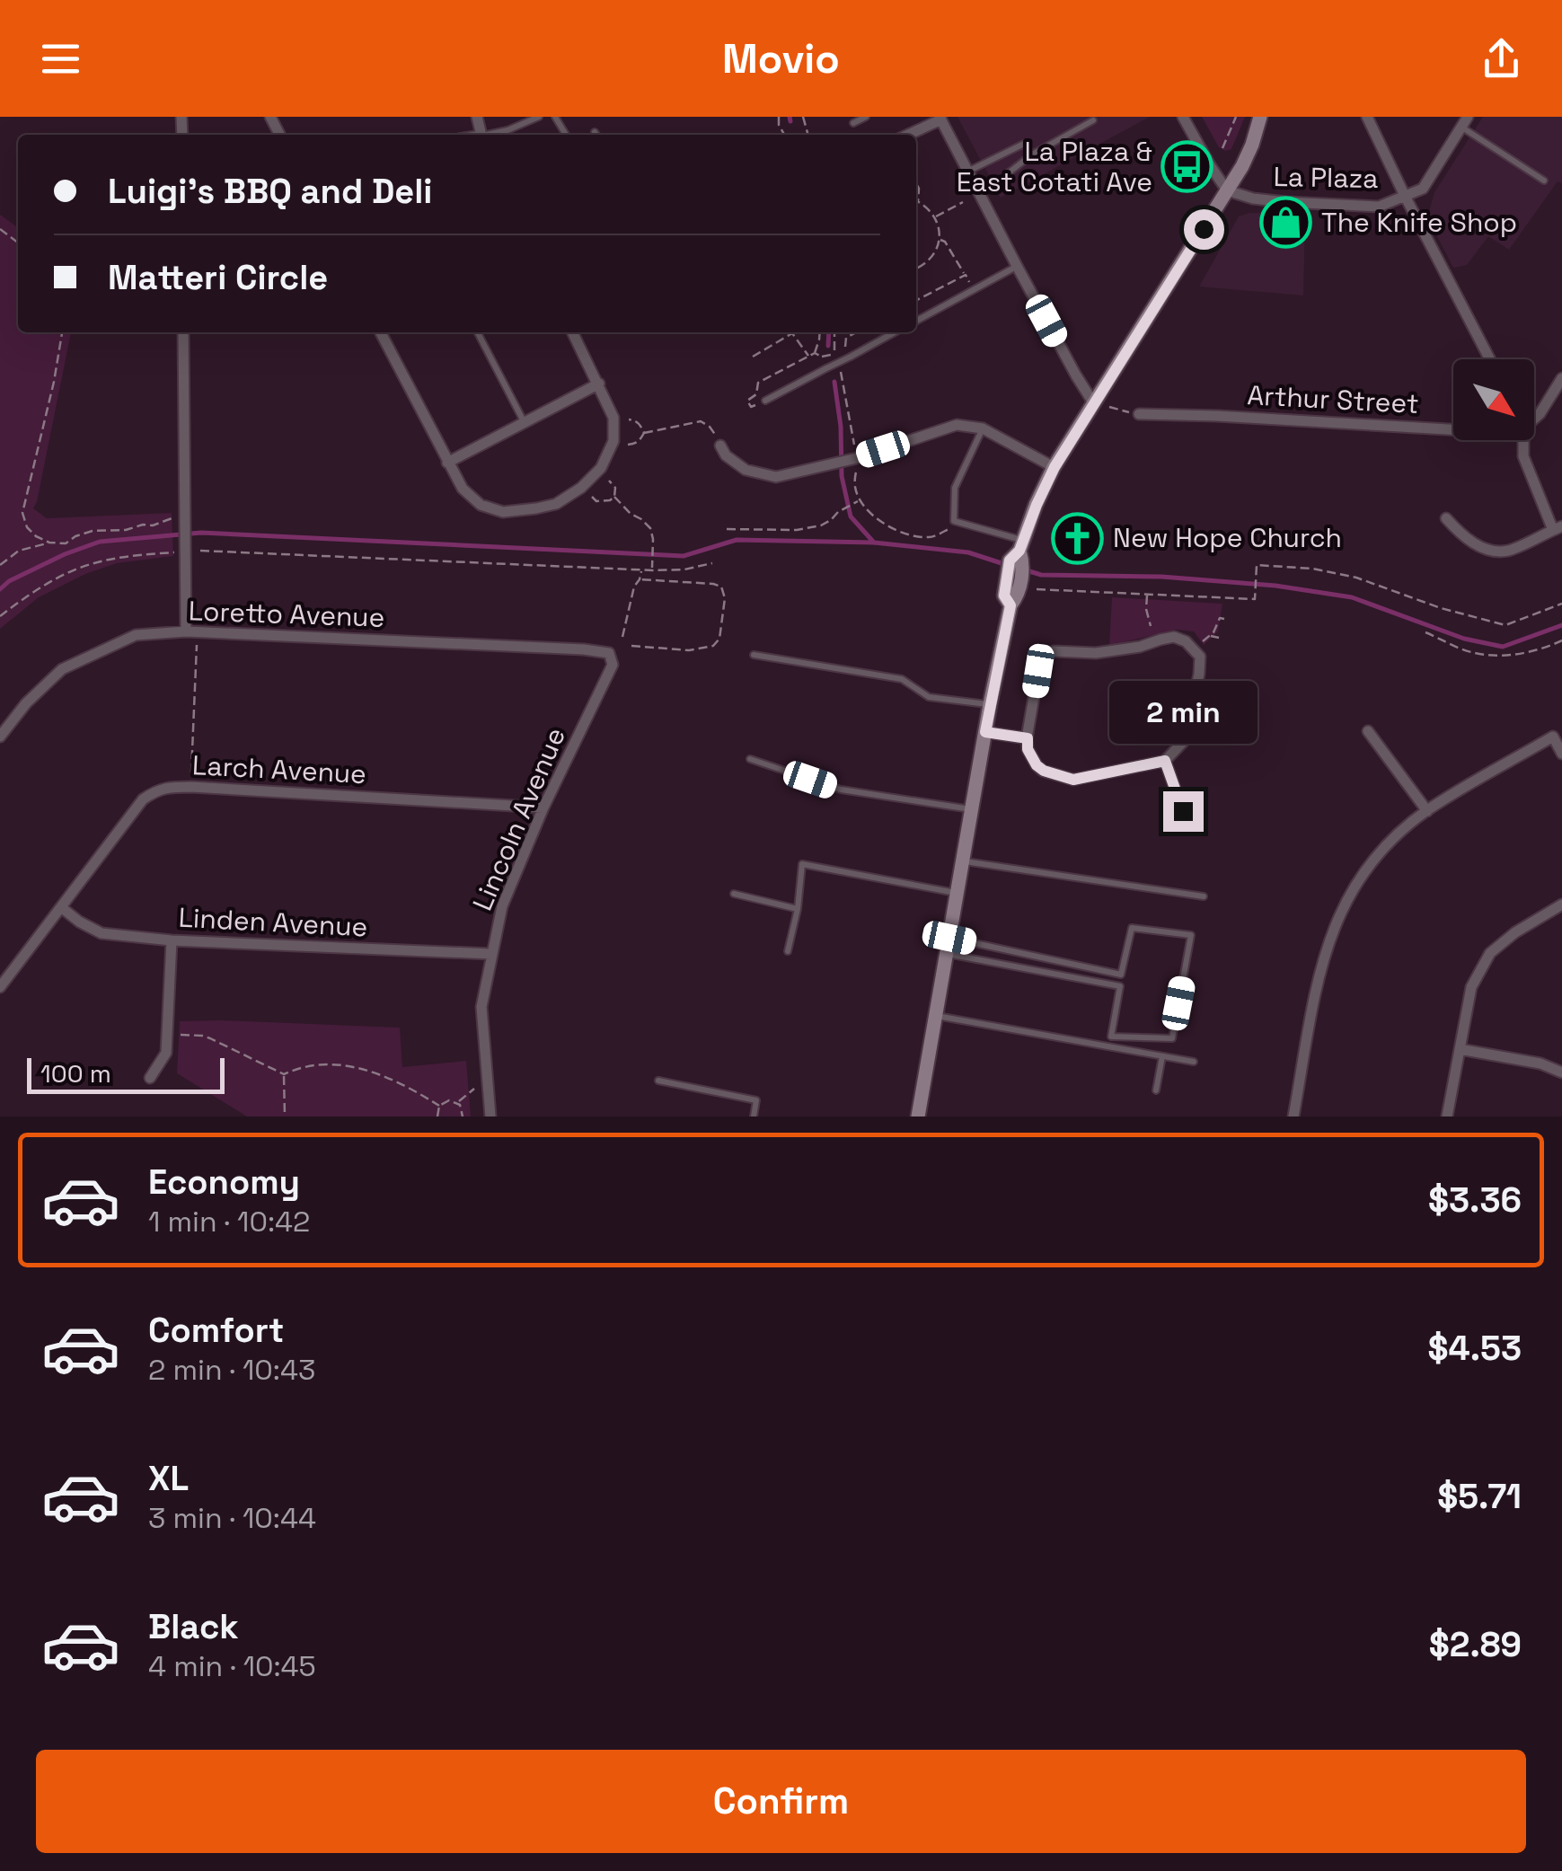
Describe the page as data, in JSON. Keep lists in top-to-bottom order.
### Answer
{
  "streets": {
    "street": [
      "La Plaza",
      "Arthur Street",
      "Loretto Avenue",
      "Larch Avenue",
      "Lincoln Avenue",
      "Linden Avenue"
    ]
  },
  "crossings": [
    ["Loretto Avenue", "Lincoln Avenue"],
    ["Larch Avenue", "Lincoln Avenue"],
    ["Larch Avenue", "Linden Avenue"],
    ["Lincoln Avenue", "Linden Avenue"]
  ],
  "places": {
    "bus stop": ["La Plaza & East Cotati Ave"],
    "shop": ["The Knife Shop"],
    "church": ["New Hope Church"]
  },
  "scale_bar": "100 m",
  "north": "bottom right",
  "page": {
    "header": "Movio",
    "banner": ["Luigi's BBQ and Deli", "Matteri Circle"],
    "bubble": "2 min",
    "scale": "100 m",
    "list": [
      {
        "name": "Economy",
        "note": "1 min · 10:42",
        "value": "$3.36"
      },
      {
        "name": "Comfort",
        "note": "2 min · 10:43",
        "value": "$4.53"
      },
      {
        "name": "XL",
        "note": "3 min · 10:44",
        "value": "$5.71"
      },
      {
        "name": "Black",
        "note": "4 min · 10:45",
        "value": "$2.89"
      }
    ],
    "buttons": "Confirm"
  }
}
